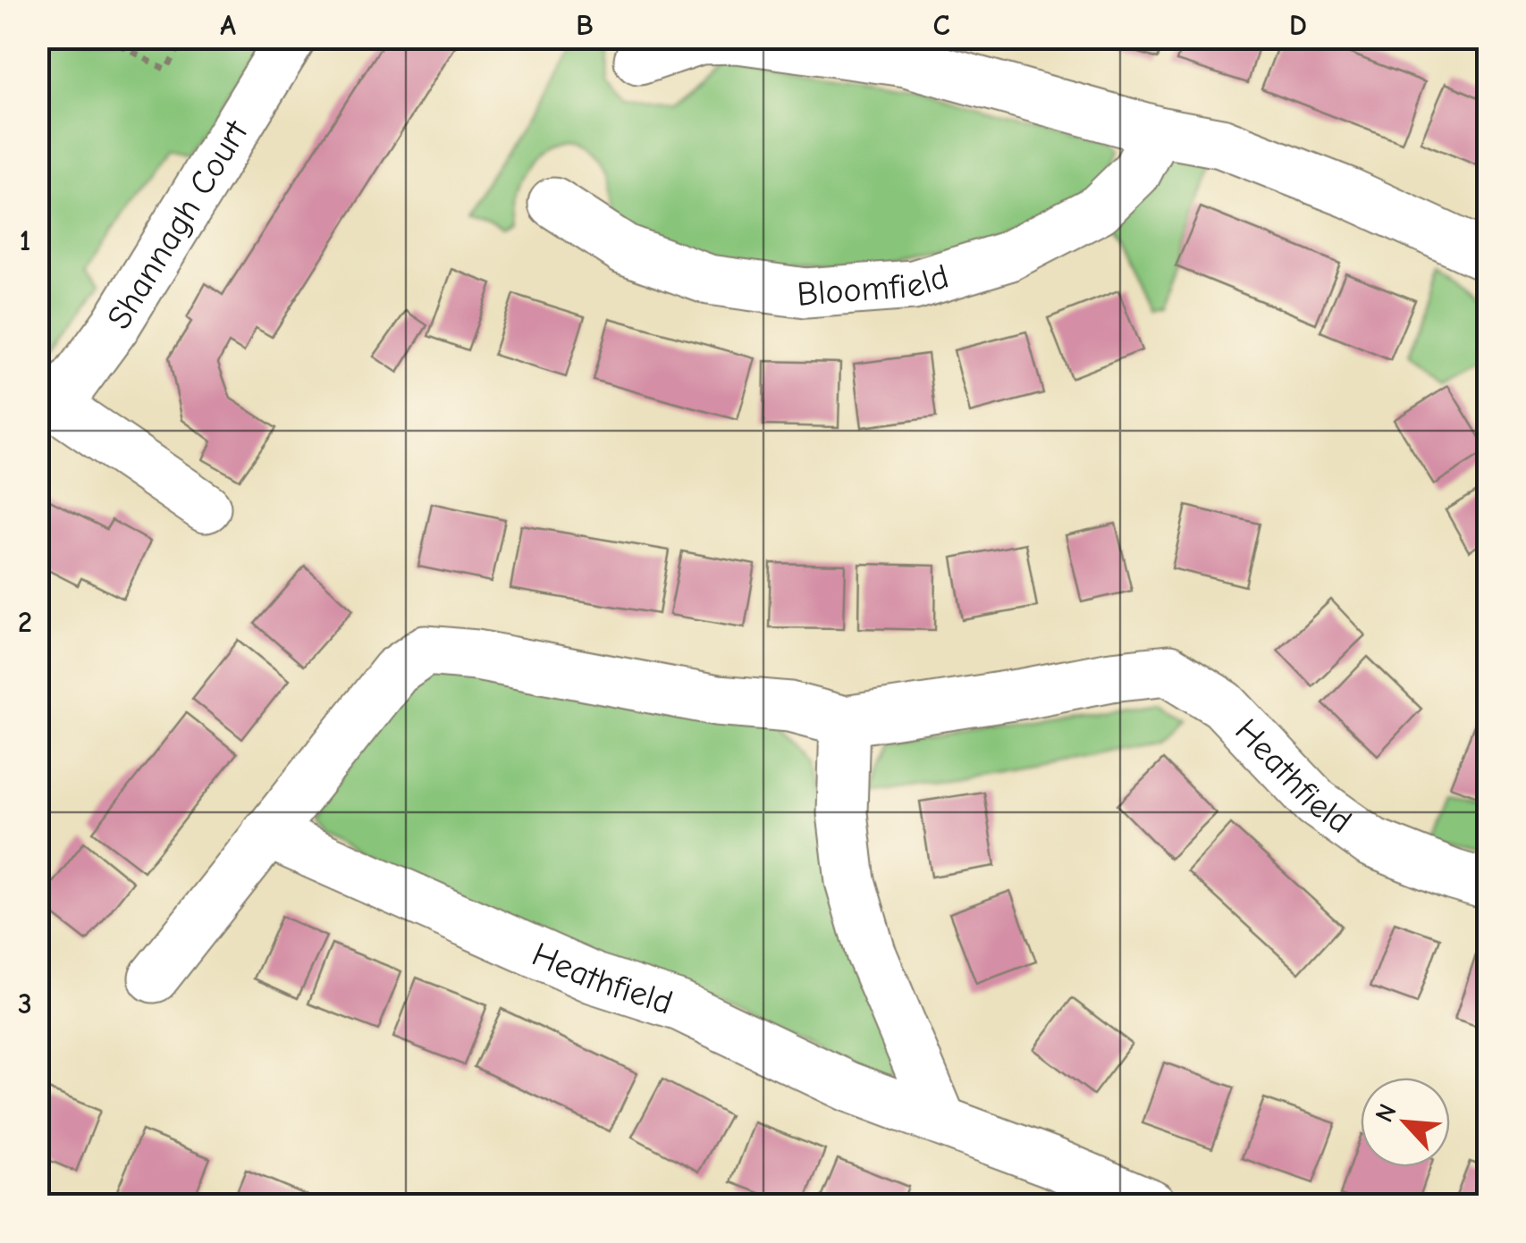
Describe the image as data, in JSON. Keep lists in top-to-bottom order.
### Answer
{
  "streets": {
    "street": ["Shannagh Court", "Bloomfield", "Heathfield"]
  },
  "north": "top left",
  "grid": {
    "columns": [
      "A",
      "B",
      "C",
      "D"
    ],
    "rows": ["1", "2", "3"]
  }
}
